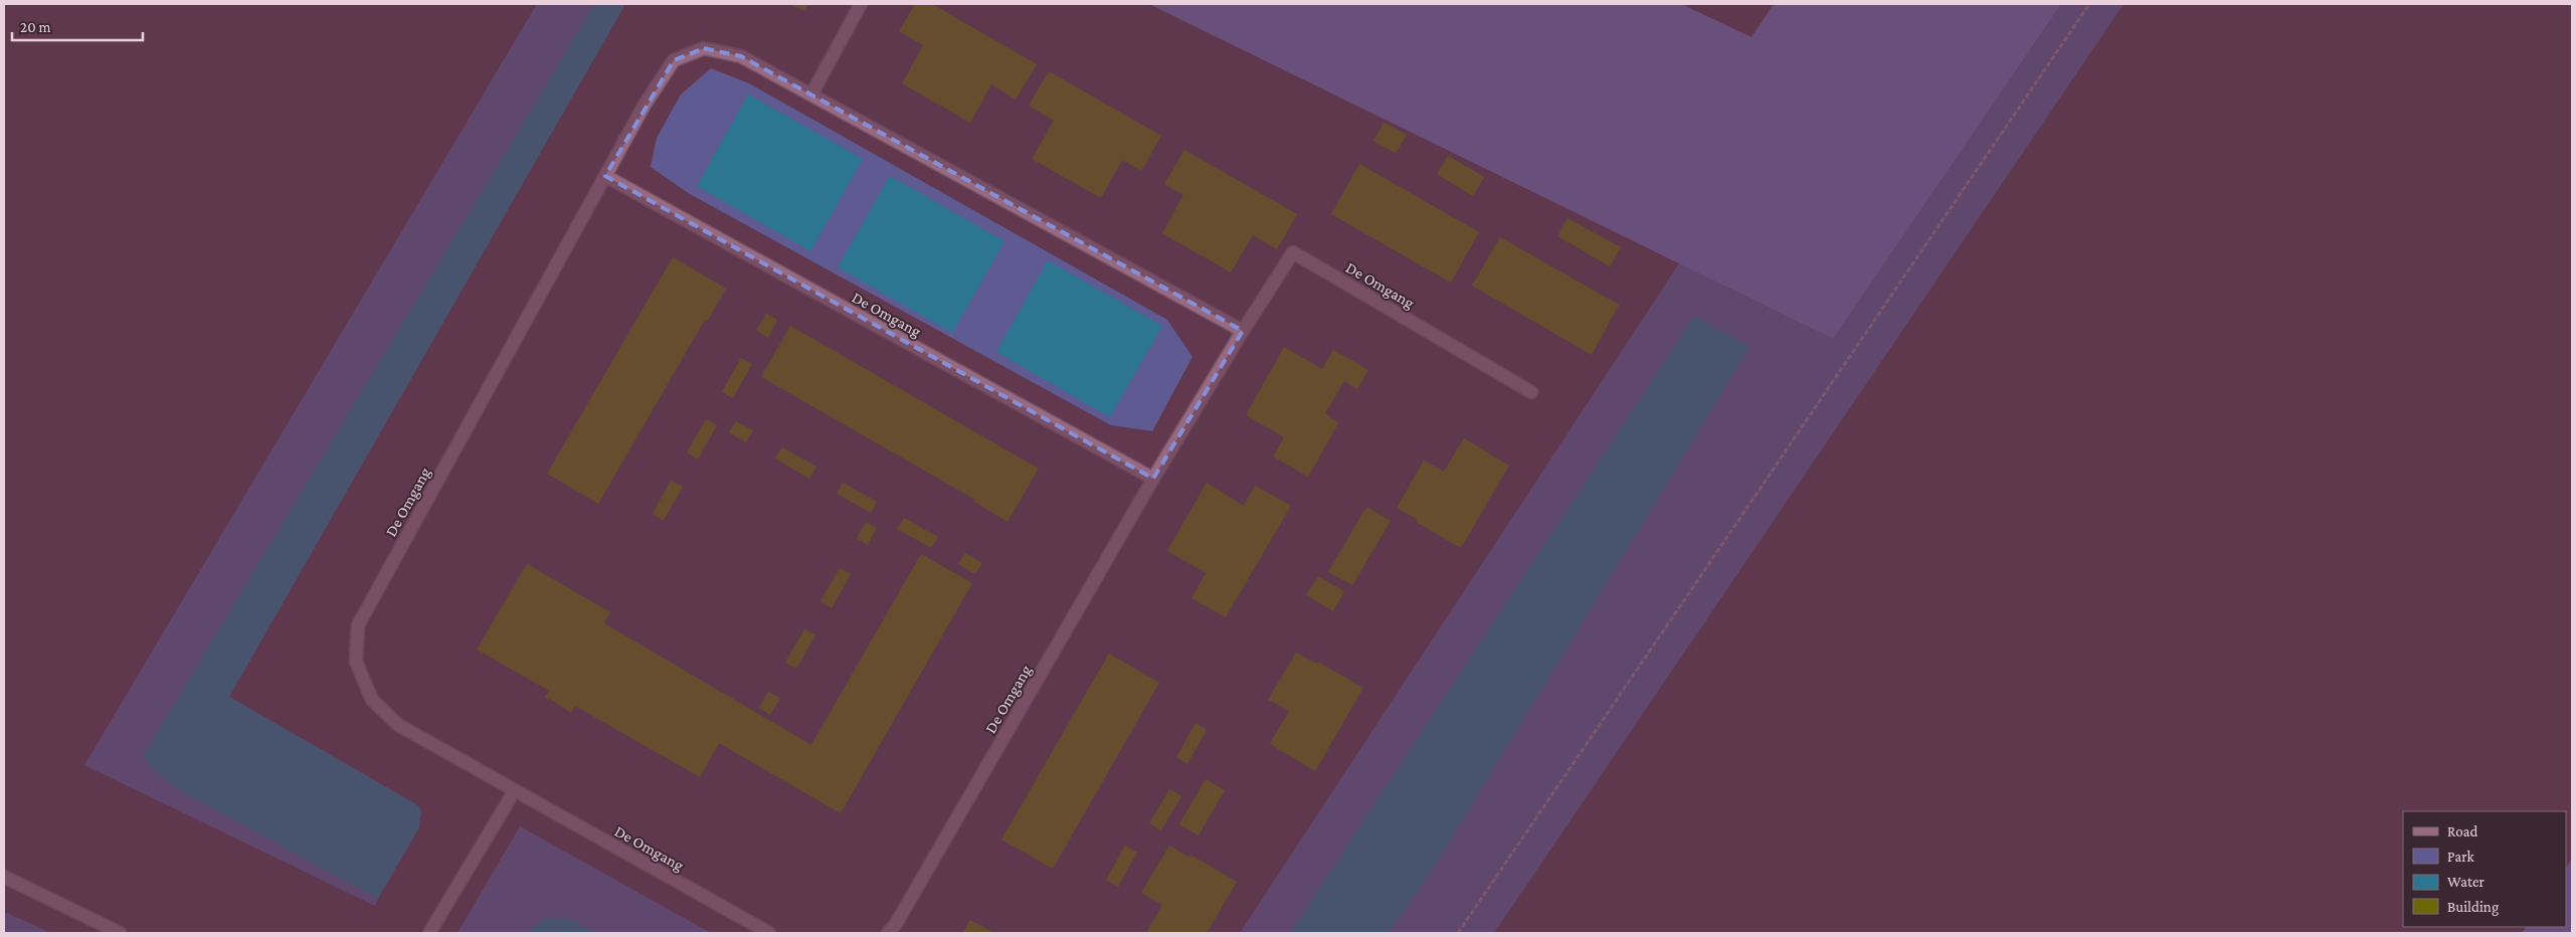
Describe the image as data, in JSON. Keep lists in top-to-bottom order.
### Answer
{
  "streets": {
    "street": ["De Omgang"]
  },
  "legend": [
    "Road",
    "Park",
    "Water",
    "Building"
  ],
  "scale_bar": "20 m"
}
